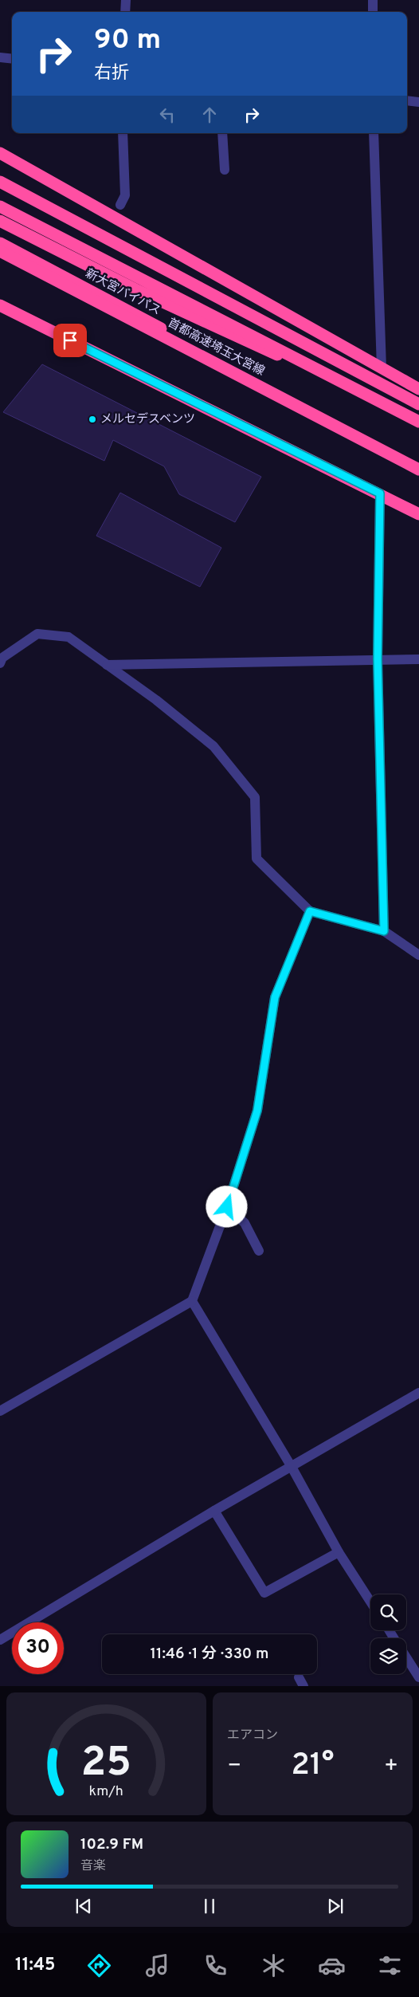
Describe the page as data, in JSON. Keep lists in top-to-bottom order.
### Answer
{
  "streets": {
    "highway": ["新大宮バイパス", "首都高速埼玉大宮線"]
  },
  "crossings": [
    ["新大宮バイパス", "首都高速埼玉大宮線"]
  ],
  "places": ["メルセデスベンツ"],
  "page": {
    "turn": ["90 m", "右折"],
    "limit": "30",
    "trip": "11:46 · 1 分 · 330 m",
    "tile": "エアコン",
    "heat": ["−", "21°", "+"],
    "song": ["102.9 FM", "音楽"],
    "tabs": "11:45",
    "gauge": ["25", "km/h"]
  }
}
